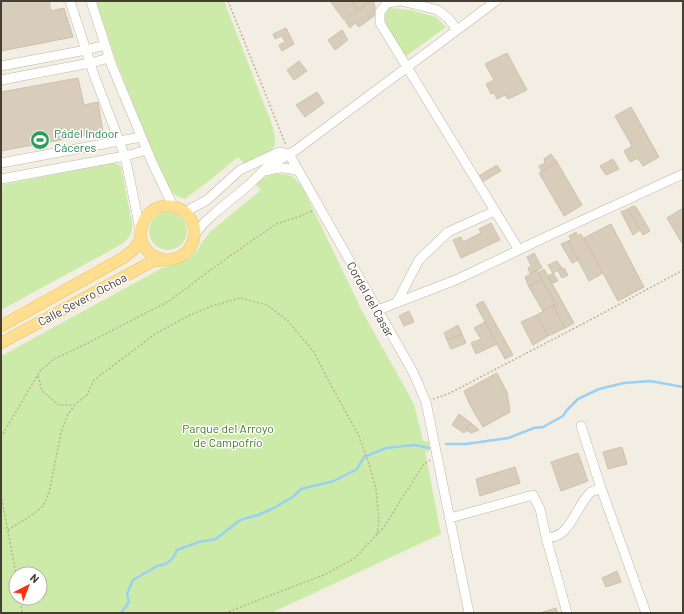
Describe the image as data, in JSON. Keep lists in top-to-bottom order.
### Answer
{
  "streets": {
    "main road": ["Calle Severo Ochoa"],
    "street": ["Cordel del Casar"]
  },
  "parks": ["Parque del Arroyo de Campofrío"],
  "places": {
    "sports": ["Pádel Indoor Cáceres"]
  },
  "north": "top right"
}
